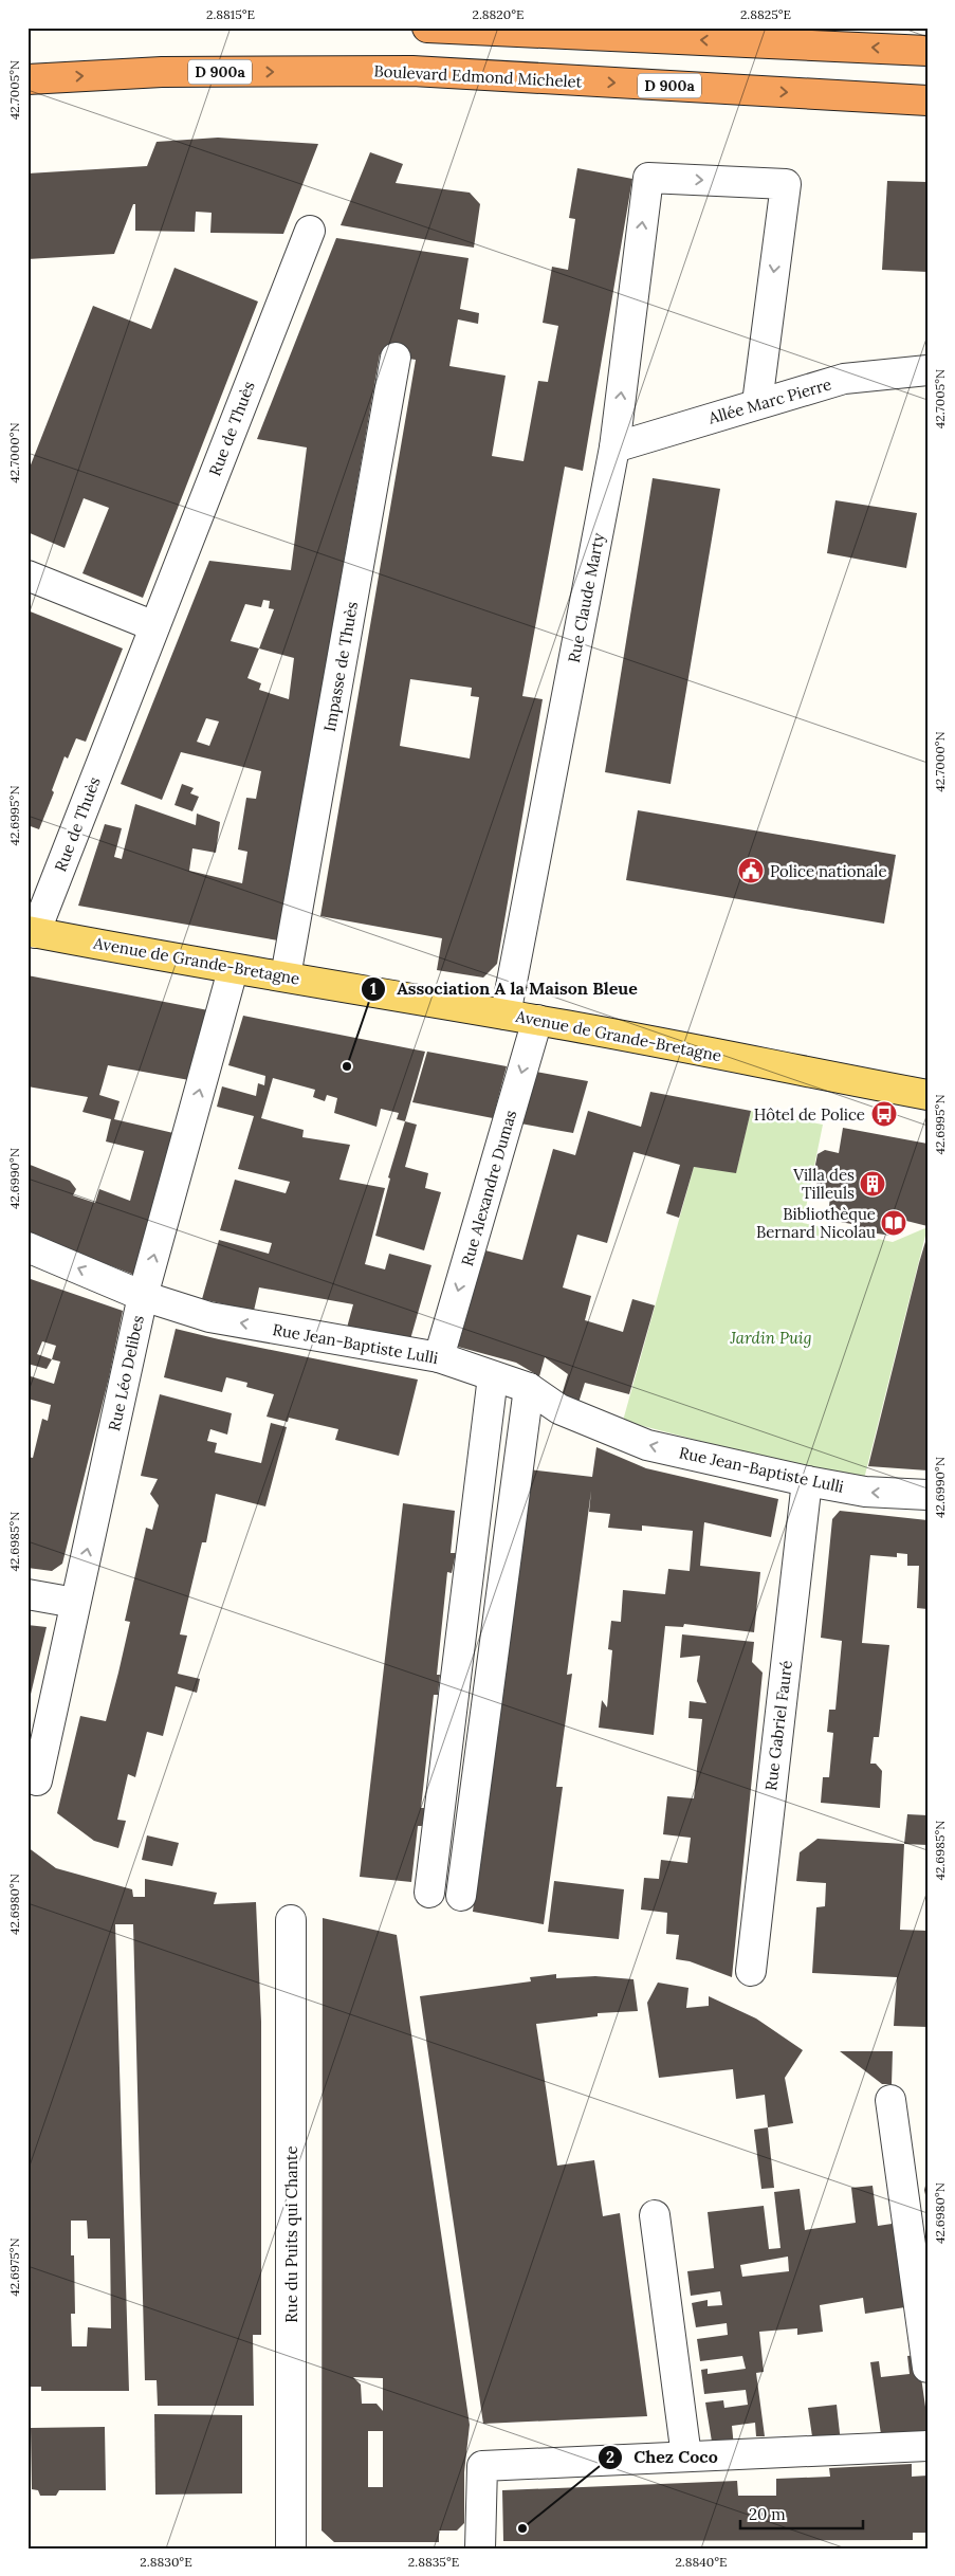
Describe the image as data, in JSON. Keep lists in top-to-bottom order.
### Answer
{
  "streets": {
    "highway": ["D 900a", "Boulevard Edmond Michelet"],
    "main road": ["Avenue de Grande-Bretagne"],
    "street": [
      "Allée Marc Pierre",
      "Rue de Thuès",
      "Rue Claude Marty",
      "Impasse de Thuès",
      "Rue Alexandre Dumas",
      "Rue Jean-Baptiste Lulli",
      "Rue Léo Delibes",
      "Rue Gabriel Fauré",
      "Rue du Puits qui Chante"
    ]
  },
  "crossings": [
    ["Allée Marc Pierre", "Rue Claude Marty"],
    ["Rue de Thuès", "Avenue de Grande-Bretagne"],
    ["Rue Claude Marty", "Avenue de Grande-Bretagne"],
    ["Impasse de Thuès", "Avenue de Grande-Bretagne"],
    ["Avenue de Grande-Bretagne", "Rue Alexandre Dumas"],
    ["Avenue de Grande-Bretagne", "Rue Léo Delibes"],
    ["Rue Alexandre Dumas", "Rue Jean-Baptiste Lulli"],
    ["Rue Jean-Baptiste Lulli", "Rue Léo Delibes"],
    ["Rue Jean-Baptiste Lulli", "Rue Gabriel Fauré"]
  ],
  "one_way": ["Rue Alexandre Dumas", "Rue Jean-Baptiste Lulli", "Rue Léo Delibes"],
  "parks": ["Jardin Puig"],
  "places": {
    "public building": ["Police nationale"],
    "other": ["Association A la Maison Bleue", "Chez Coco"],
    "bus stop": ["Hôtel de Police"],
    "building": ["Villa des Tilleuls"],
    "library": ["Bibliothèque Bernard Nicolau"]
  },
  "scale_bar": "20 m",
  "coordinates": [
    "2.8815°E",
    "2.8820°E",
    "2.8825°E",
    "42.7005°N",
    "42.7000°N",
    "42.6995°N",
    "42.6990°N",
    "42.6985°N",
    "42.6980°N",
    "42.6975°N",
    "2.8830°E",
    "2.8835°E",
    "2.8840°E"
  ]
}
